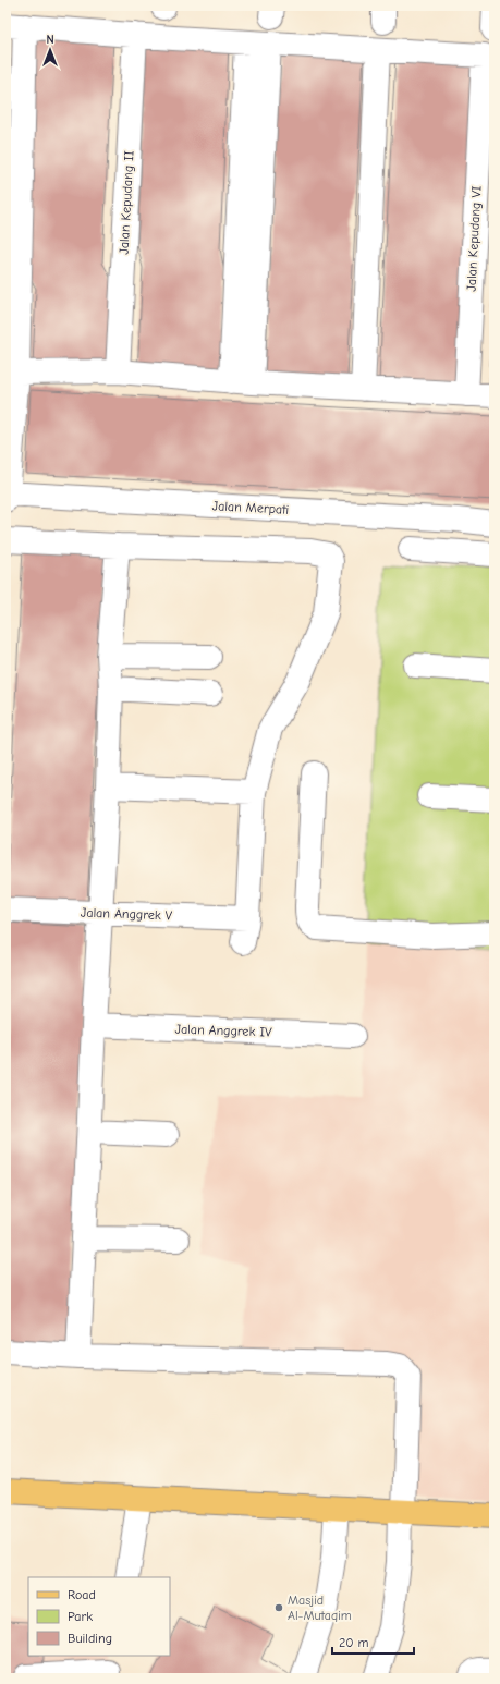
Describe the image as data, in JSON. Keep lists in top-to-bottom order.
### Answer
{
  "streets": {
    "street": [
      "Jalan Kepudang II",
      "Jalan Kepudang VI",
      "Jalan Merpati",
      "Jalan Anggrek V",
      "Jalan Anggrek IV"
    ]
  },
  "places": ["Masjid Al-Mutaqim"],
  "legend": ["Road", "Park", "Building"],
  "scale_bar": "20 m",
  "north": "top"
}
